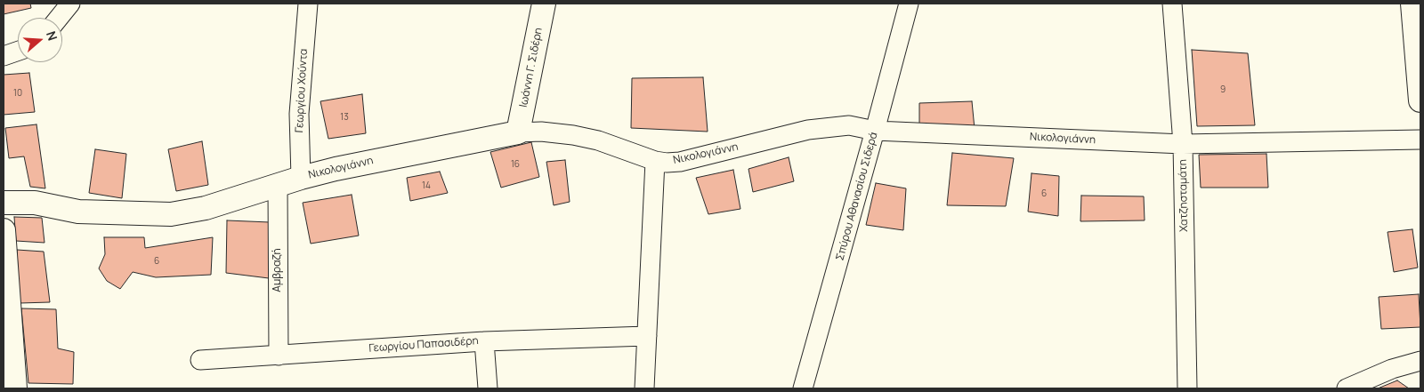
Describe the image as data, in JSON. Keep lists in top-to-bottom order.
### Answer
{
  "streets": {
    "street": [
      "Ιωάννη Γ. Σιδέρη",
      "Γεωργίου Χούντα",
      "Νικολογιάννη",
      "Χατζησταμάτη",
      "Σπύρου Αθανασίου Σιδερά",
      "Αμβραζή",
      "Γεωργίου Παπασιδέρη"
    ]
  },
  "crossings": [
    ["Ιωάννη Γ. Σιδέρη", "Νικολογιάννη"],
    ["Γεωργίου Χούντα", "Νικολογιάννη"],
    ["Νικολογιάννη", "Χατζησταμάτη"],
    ["Νικολογιάννη", "Σπύρου Αθανασίου Σιδερά"],
    ["Νικολογιάννη", "Αμβραζή"],
    ["Αμβραζή", "Γεωργίου Παπασιδέρη"]
  ],
  "house_numbers": [
    "9",
    "10",
    "13",
    "16",
    "14",
    "6",
    "6"
  ],
  "north": "right"
}
